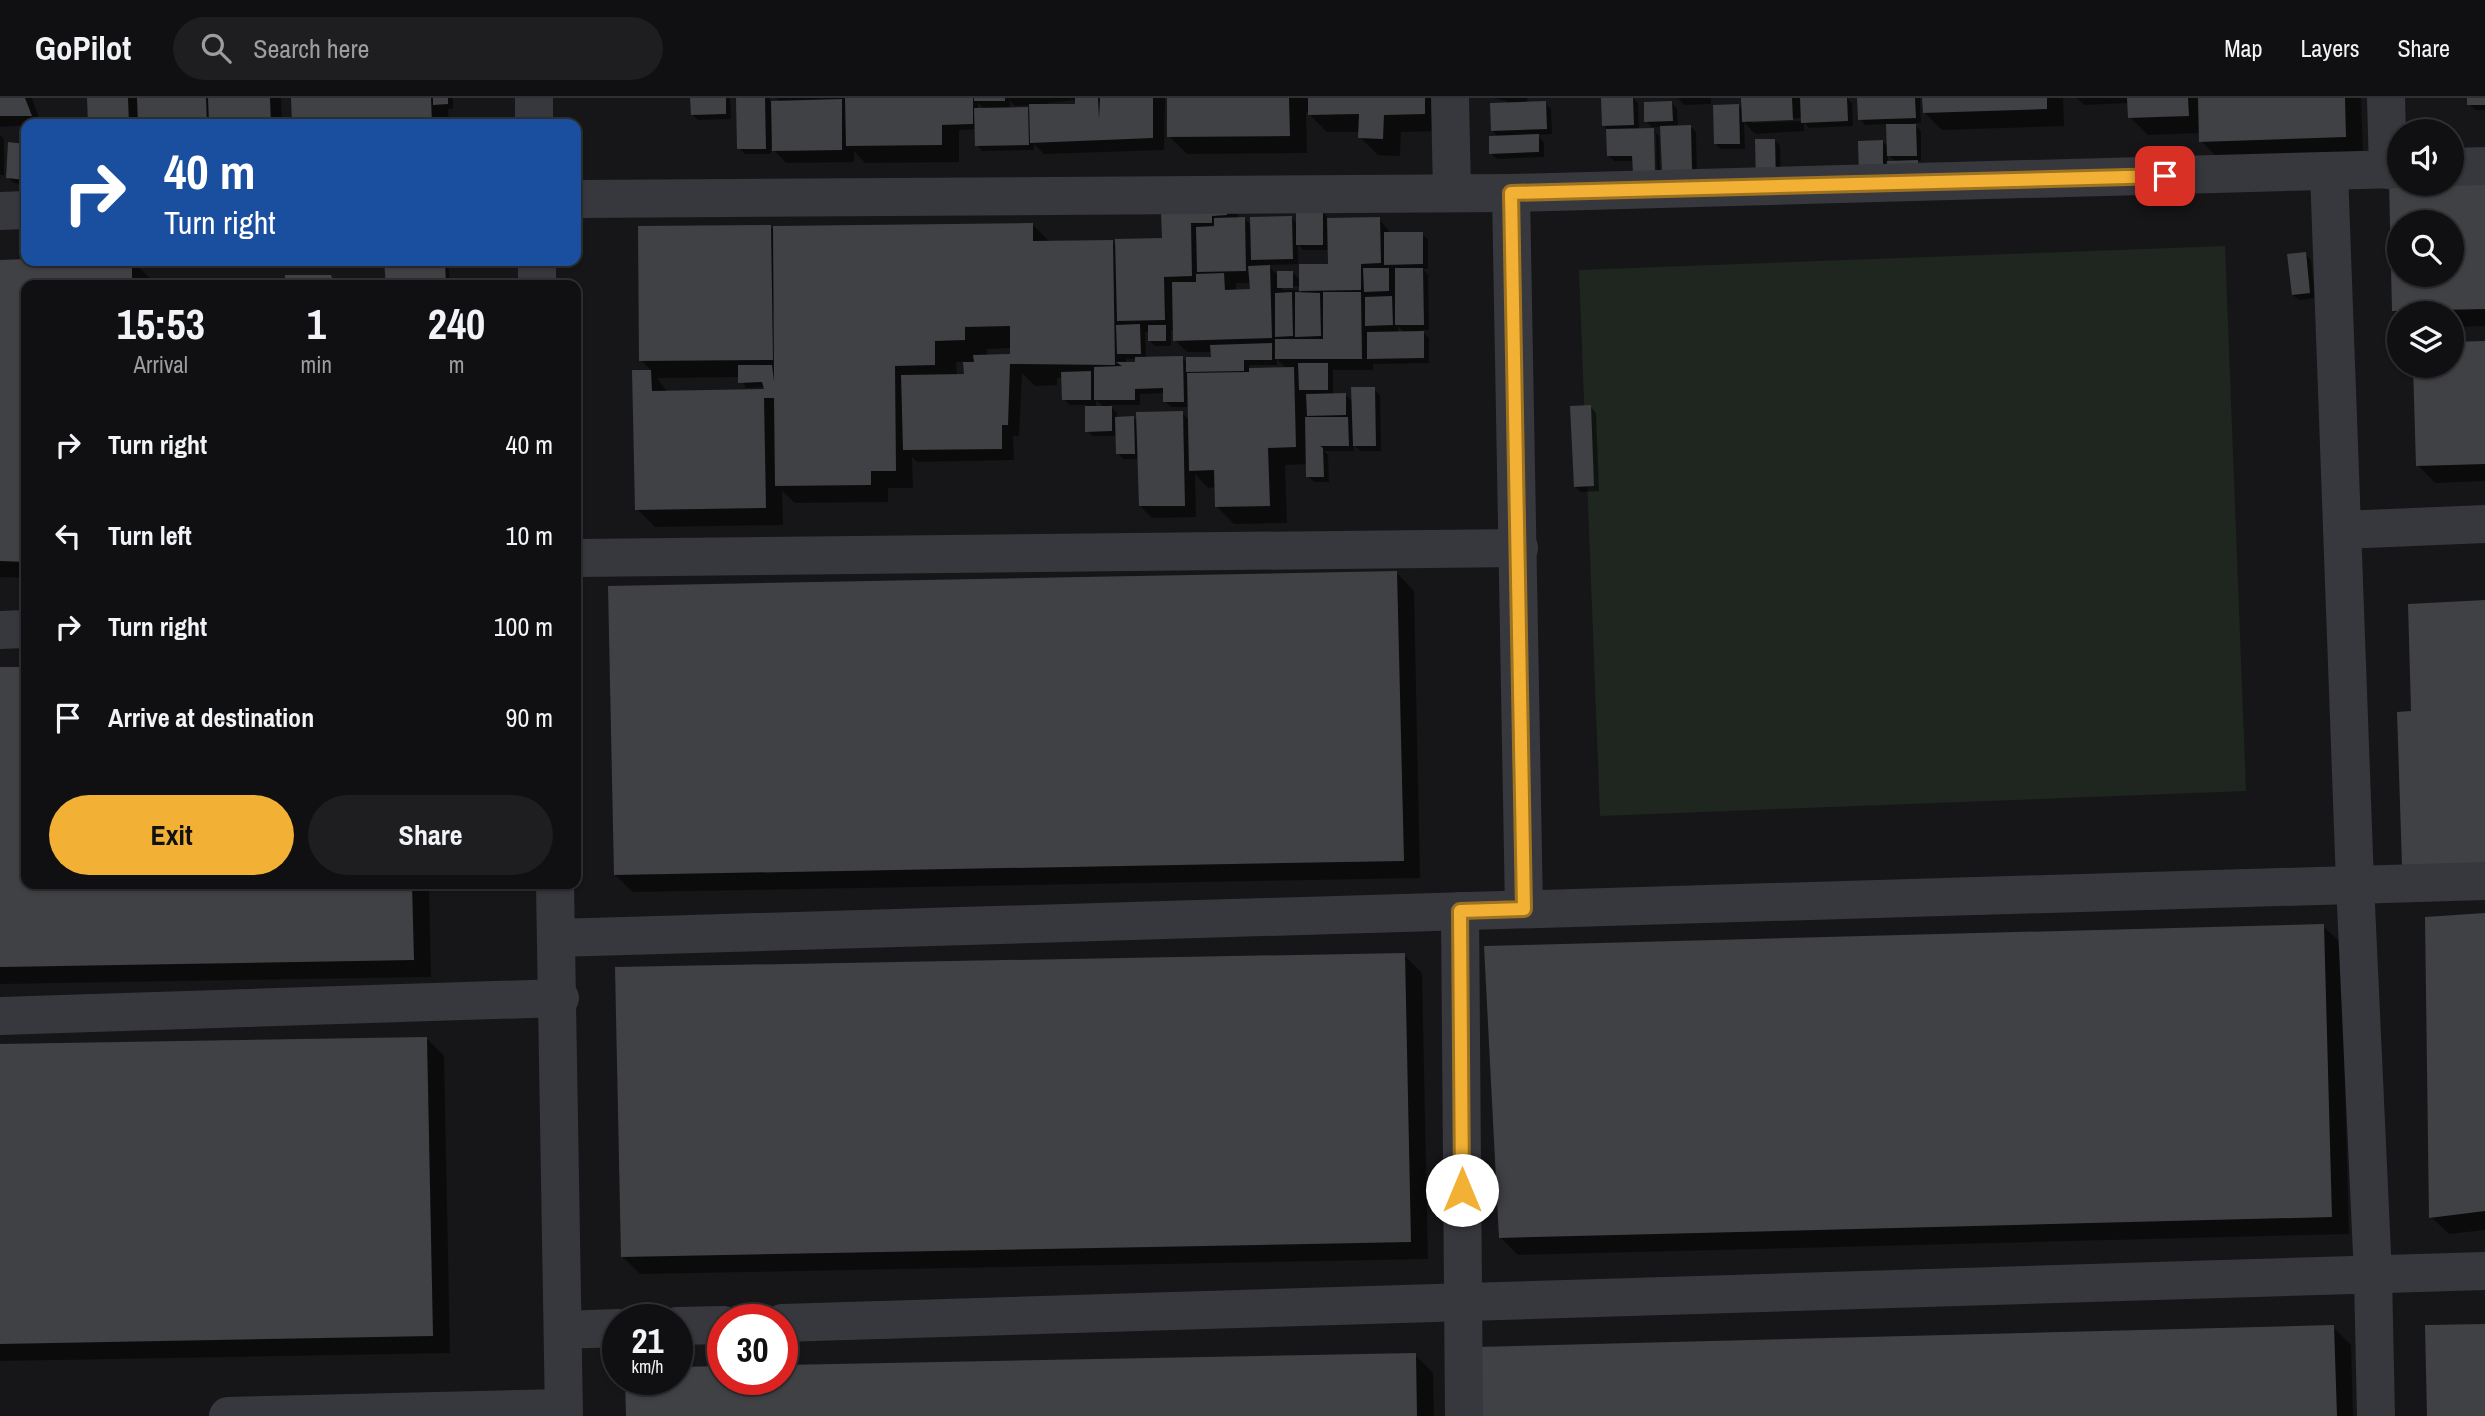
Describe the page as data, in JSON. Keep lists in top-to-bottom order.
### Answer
{
  "page": {
    "header": "GoPilot",
    "search": "Search here",
    "nav": ["Map", "Layers", "Share"],
    "turn": ["40 m", "Turn right"],
    "eta": [
      "15:53",
      "Arrival",
      "1",
      "min",
      "240",
      "m"
    ],
    "list": [
      {
        "name": "Turn right",
        "value": "40 m"
      },
      {
        "name": "Turn left",
        "value": "10 m"
      },
      {
        "name": "Turn right",
        "value": "100 m"
      },
      {
        "name": "Arrive at destination",
        "value": "90 m"
      }
    ],
    "buttons": ["Exit", "Share"],
    "speed": "21 km/h",
    "limit": "30"
  }
}
